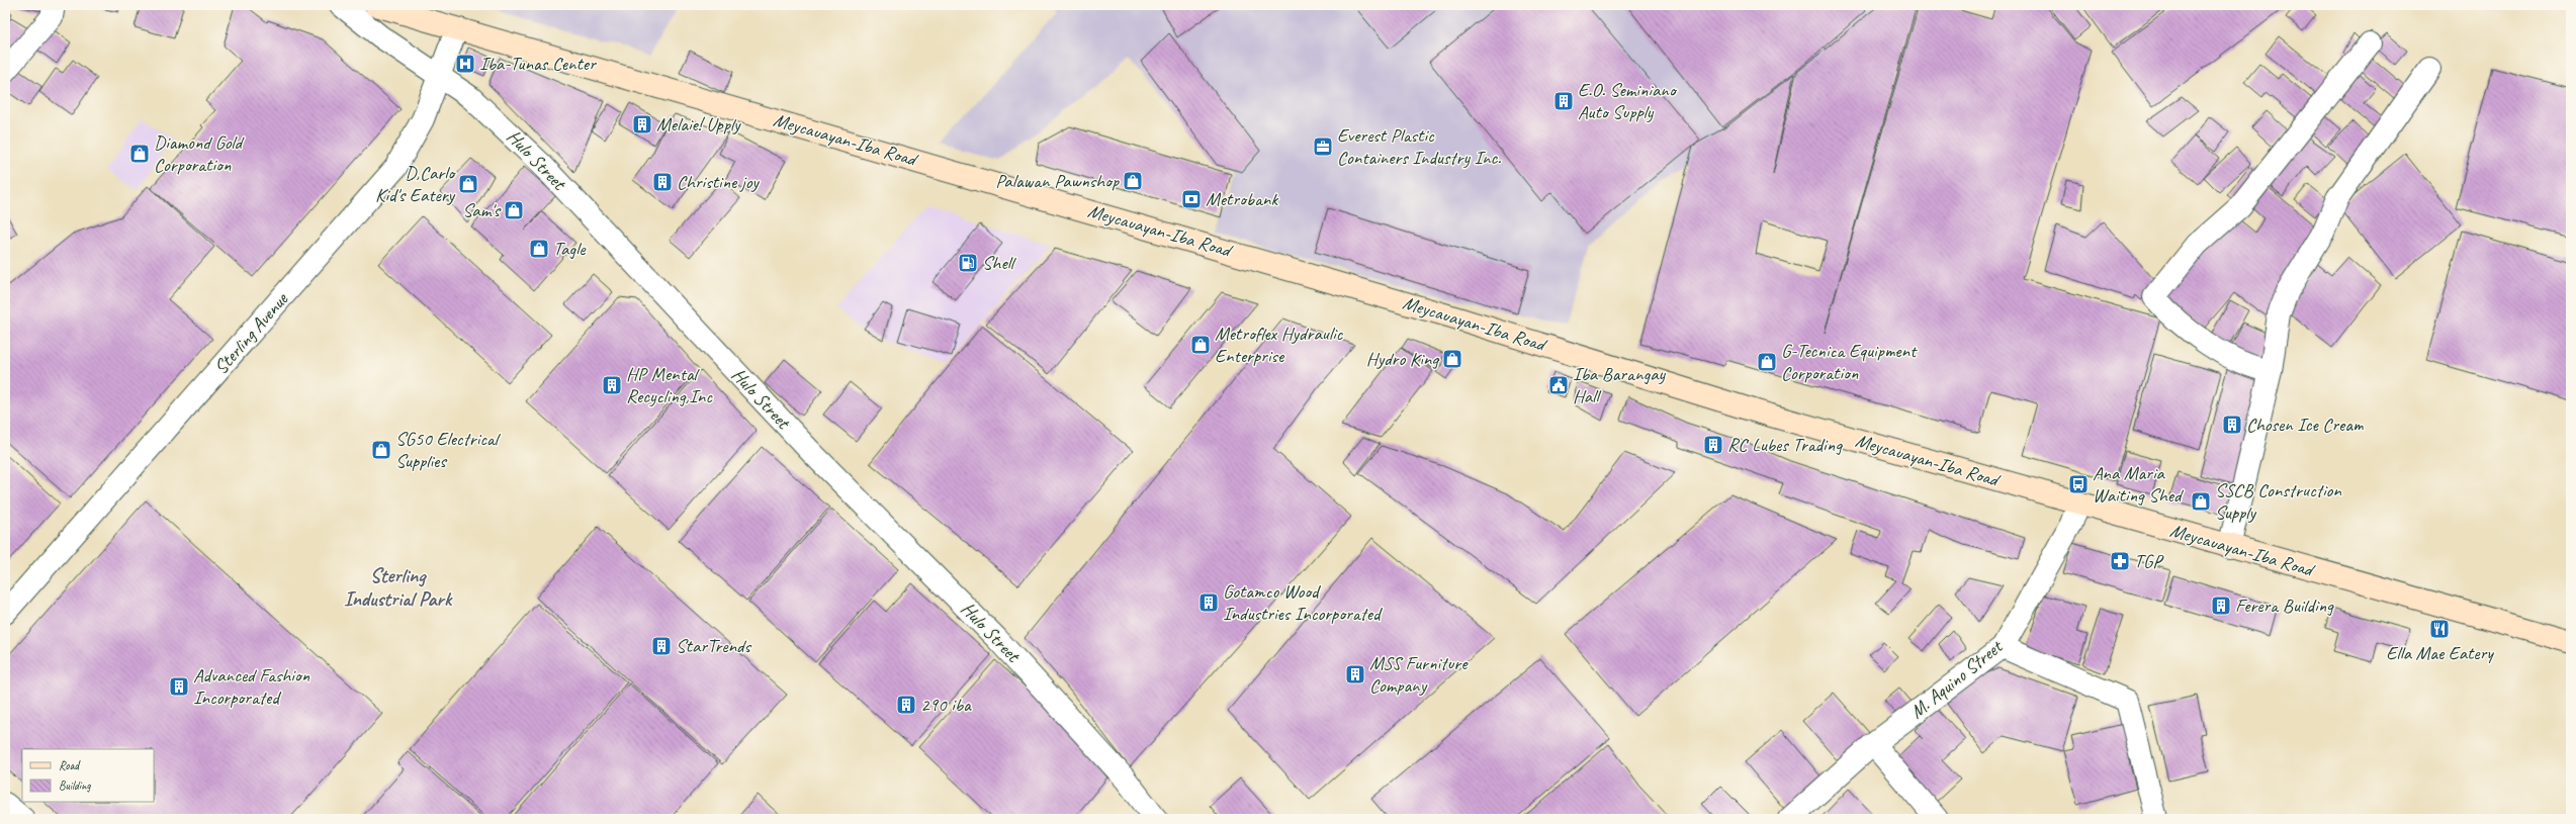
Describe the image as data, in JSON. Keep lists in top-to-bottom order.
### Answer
{
  "streets": {
    "main road": ["Meycauayan-Iba Road"],
    "street": ["Hulo Street", "Sterling Avenue", "M. Aquino Street"]
  },
  "crossings": [
    ["Meycauayan-Iba Road", "Sterling Avenue"],
    ["Meycauayan-Iba Road", "M. Aquino Street"],
    ["Hulo Street", "Sterling Avenue"]
  ],
  "districts": ["Sterling Industrial Park"],
  "places": {
    "hospital": ["Iba-Tunas Center"],
    "building": [
      "E.O. Seminiano Auto Supply",
      "Melaie! Upply",
      "Christine joy",
      "HP Mental Recycling,Inc",
      "Chosen Ice Cream",
      "RC Lubes Trading",
      "Gotamco Wood Industries Incorporated",
      "Ferera Building",
      "StarTrends",
      "MSS Furniture Company",
      "Advanced Fashion Incorporated",
      "290 iba"
    ],
    "office": ["Everest Plastic Containers Industry Inc."],
    "shop": [
      "Diamond Gold Corporation",
      "Palawan Pawnshop",
      "D,Carlo Kid's Eatery",
      "Sam's",
      "Tagle",
      "Metroflex Hydraulic Enterprise",
      "Hydro King",
      "G-Tecnica Equipment Corporation",
      "SG50 Electrical Supplies",
      "SSCB Construction Supply"
    ],
    "bank": ["Metrobank"],
    "fuel station": ["Shell"],
    "public building": ["Iba Barangay Hall"],
    "bus stop": ["Ana Maria Waiting Shed"],
    "pharmacy": ["TGP"],
    "restaurant": ["Ella Mae Eatery"]
  },
  "legend": ["Road", "Building"]
}
